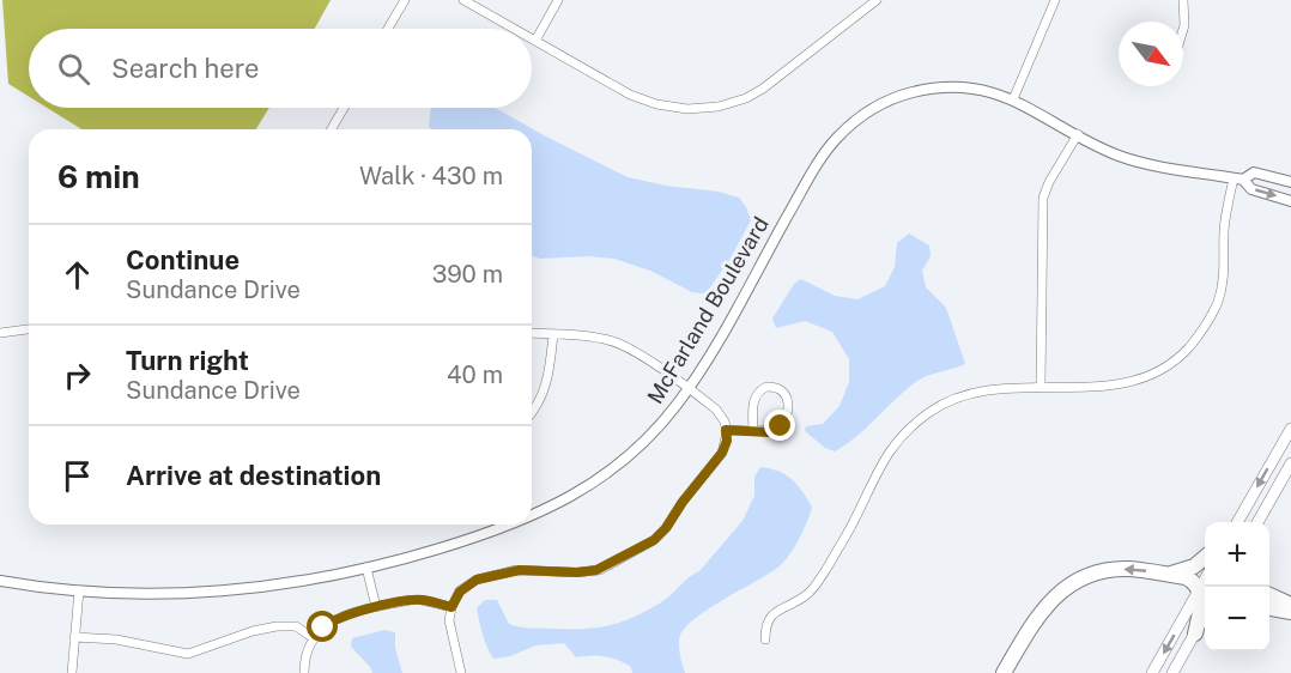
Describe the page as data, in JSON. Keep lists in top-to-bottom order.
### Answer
{
  "streets": {
    "street": ["McFarland Boulevard"]
  },
  "north": "bottom right",
  "page": {
    "search": "Search here",
    "heading": ["6 min", "Walk · 430 m"],
    "list": [
      ["Continue", "Sundance Drive", "390 m"],
      ["Turn right", "Sundance Drive", "40 m"],
      "Arrive at destination"
    ],
    "map_buttons": ["+", "−"]
  }
}
